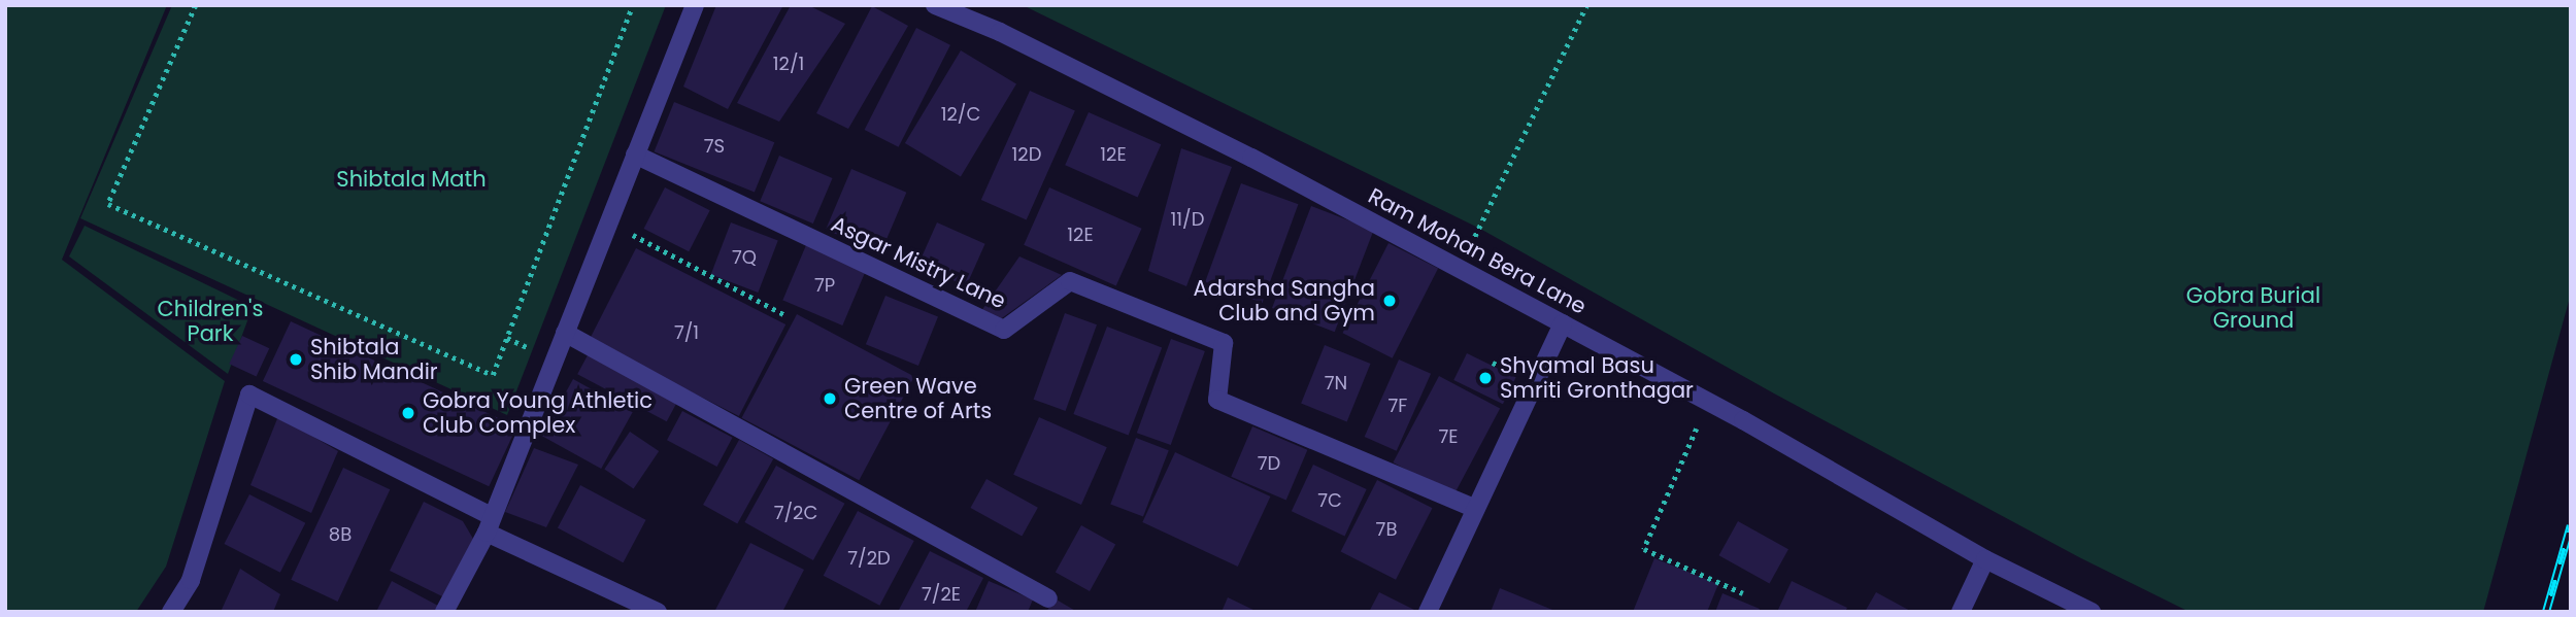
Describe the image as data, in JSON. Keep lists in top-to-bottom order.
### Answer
{
  "streets": {
    "street": ["Ram Mohan Bera Lane", "Asgar Mistry Lane"]
  },
  "parks": ["Shibtala Math", "Gobra Burial Ground", "Children's Park"],
  "places": [
    "Adarsha Sangha Club and Gym",
    "Shibtala Shib Mandir",
    "Shyamal Basu Smriti Gronthagar",
    "Green Wave Centre of Arts",
    "Gobra Young Athletic Club Complex"
  ],
  "house_numbers": [
    "12/1",
    "12/C",
    "7S",
    "12D",
    "12E",
    "11/D",
    "12E",
    "7Q",
    "7P",
    "7/1",
    "7N",
    "7F",
    "7E",
    "7D",
    "7C",
    "7/2C",
    "7B",
    "8B",
    "7/2D",
    "7/2E"
  ]
}
